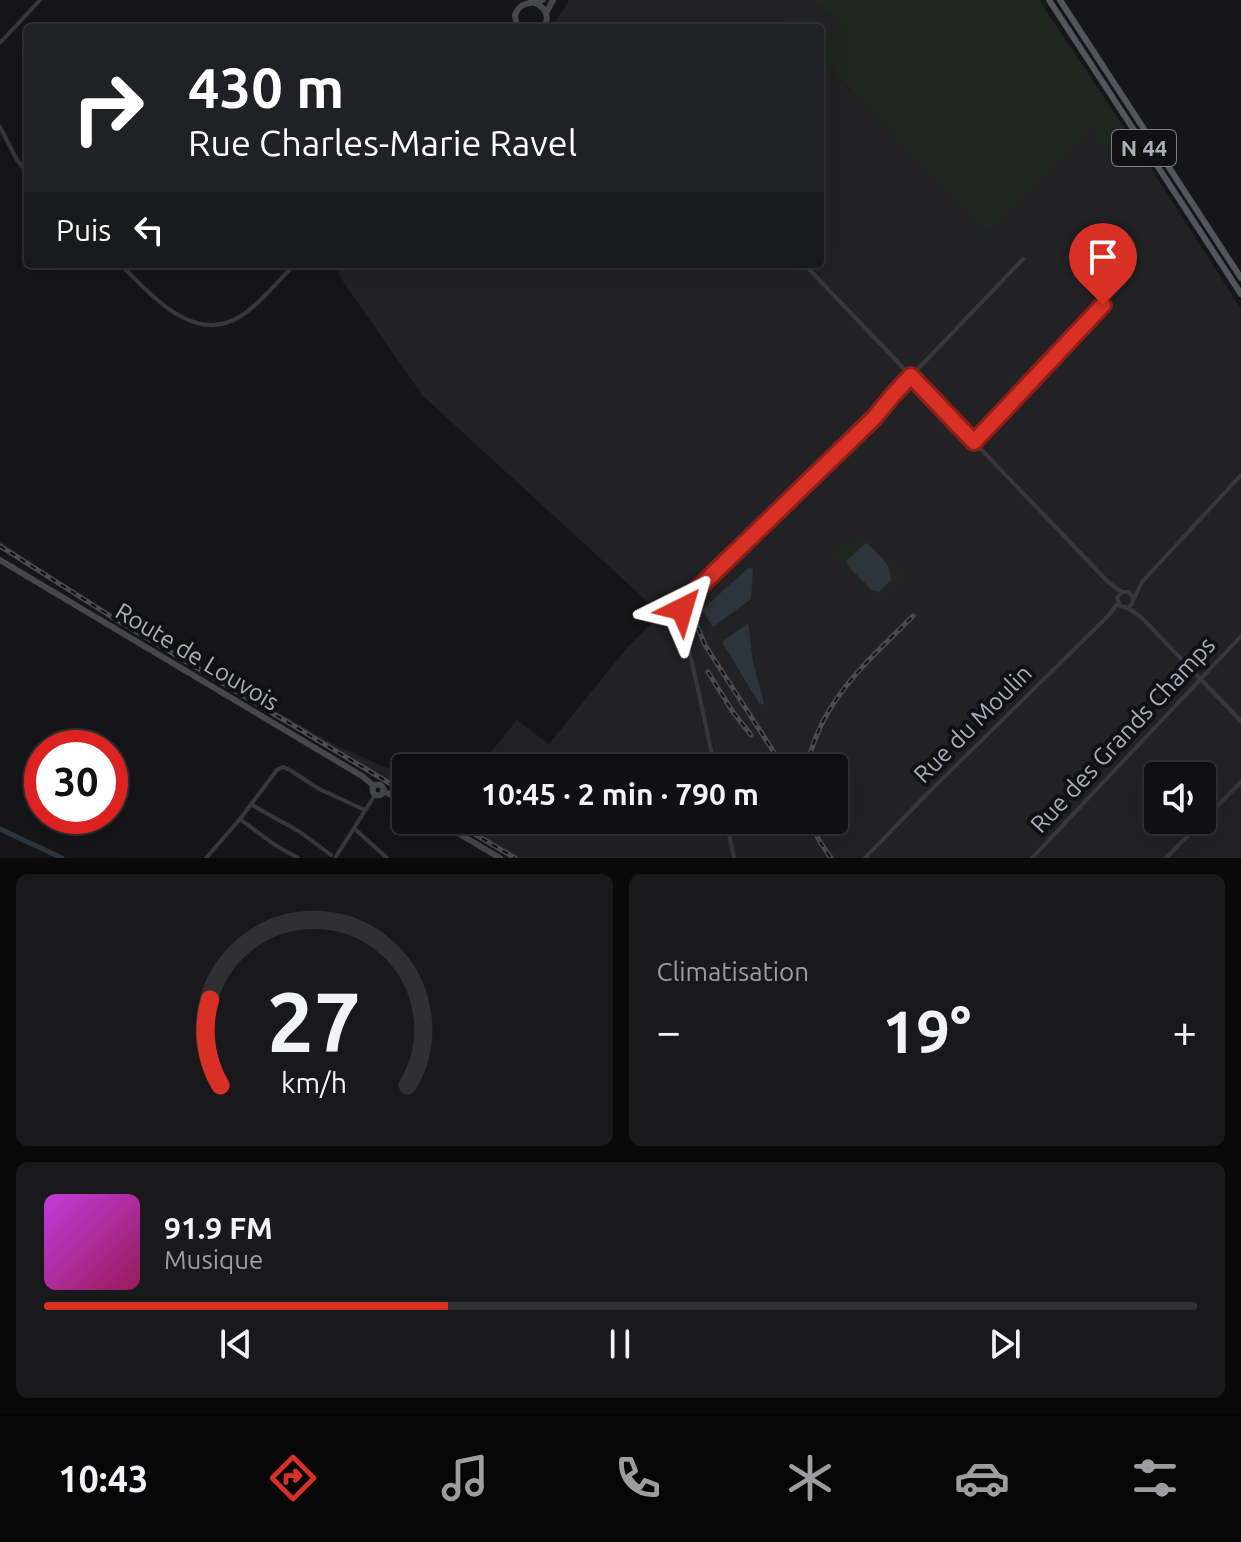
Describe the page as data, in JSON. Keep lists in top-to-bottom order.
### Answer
{
  "streets": {
    "main road": ["N 44"],
    "street": ["Route de Louvois", "Rue du Moulin", "Rue des Grands Champs"]
  },
  "page": {
    "turn": ["430 m", "Rue Charles-Marie Ravel"],
    "then": "Puis",
    "limit": "30",
    "trip": "10:45 · 2 min · 790 m",
    "tile": "Climatisation",
    "heat": ["−", "19°", "+"],
    "song": ["91.9 FM", "Musique"],
    "tabs": "10:43",
    "gauge": ["27", "km/h"]
  }
}
